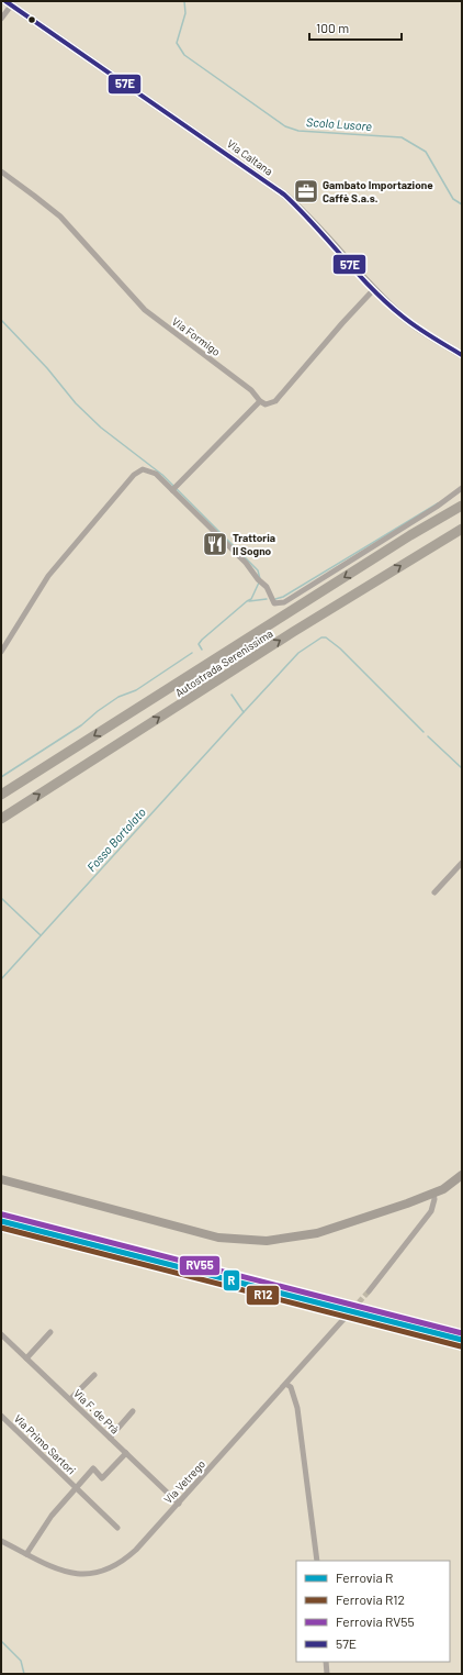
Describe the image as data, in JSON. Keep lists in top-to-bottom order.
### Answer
{
  "streets": {
    "highway": ["Autostrada Serenissima"],
    "main road": ["Via Caltana"],
    "street": [
      "Via Formigo",
      "Via F. de Prà",
      "Via Primo Sartori",
      "Via Vetrego"
    ]
  },
  "crossings": [
    ["Via F. de Prà", "Via Primo Sartori"],
    ["Via F. de Prà", "Via Vetrego"],
    ["Via Primo Sartori", "Via Vetrego"]
  ],
  "water": ["Scolo Lusore", "Fosso Bortolato"],
  "places": {
    "office": ["Gambato Importazione Caffè S.a.s."],
    "restaurant": ["Trattoria Il Sogno"]
  },
  "lines": [
    "transit line 57E",
    "rail line RV55",
    "rail line R",
    "rail line R12"
  ],
  "legend": [
    "Ferrovia R",
    "Ferrovia R12",
    "Ferrovia RV55",
    "57E"
  ],
  "scale_bar": "100 m"
}
